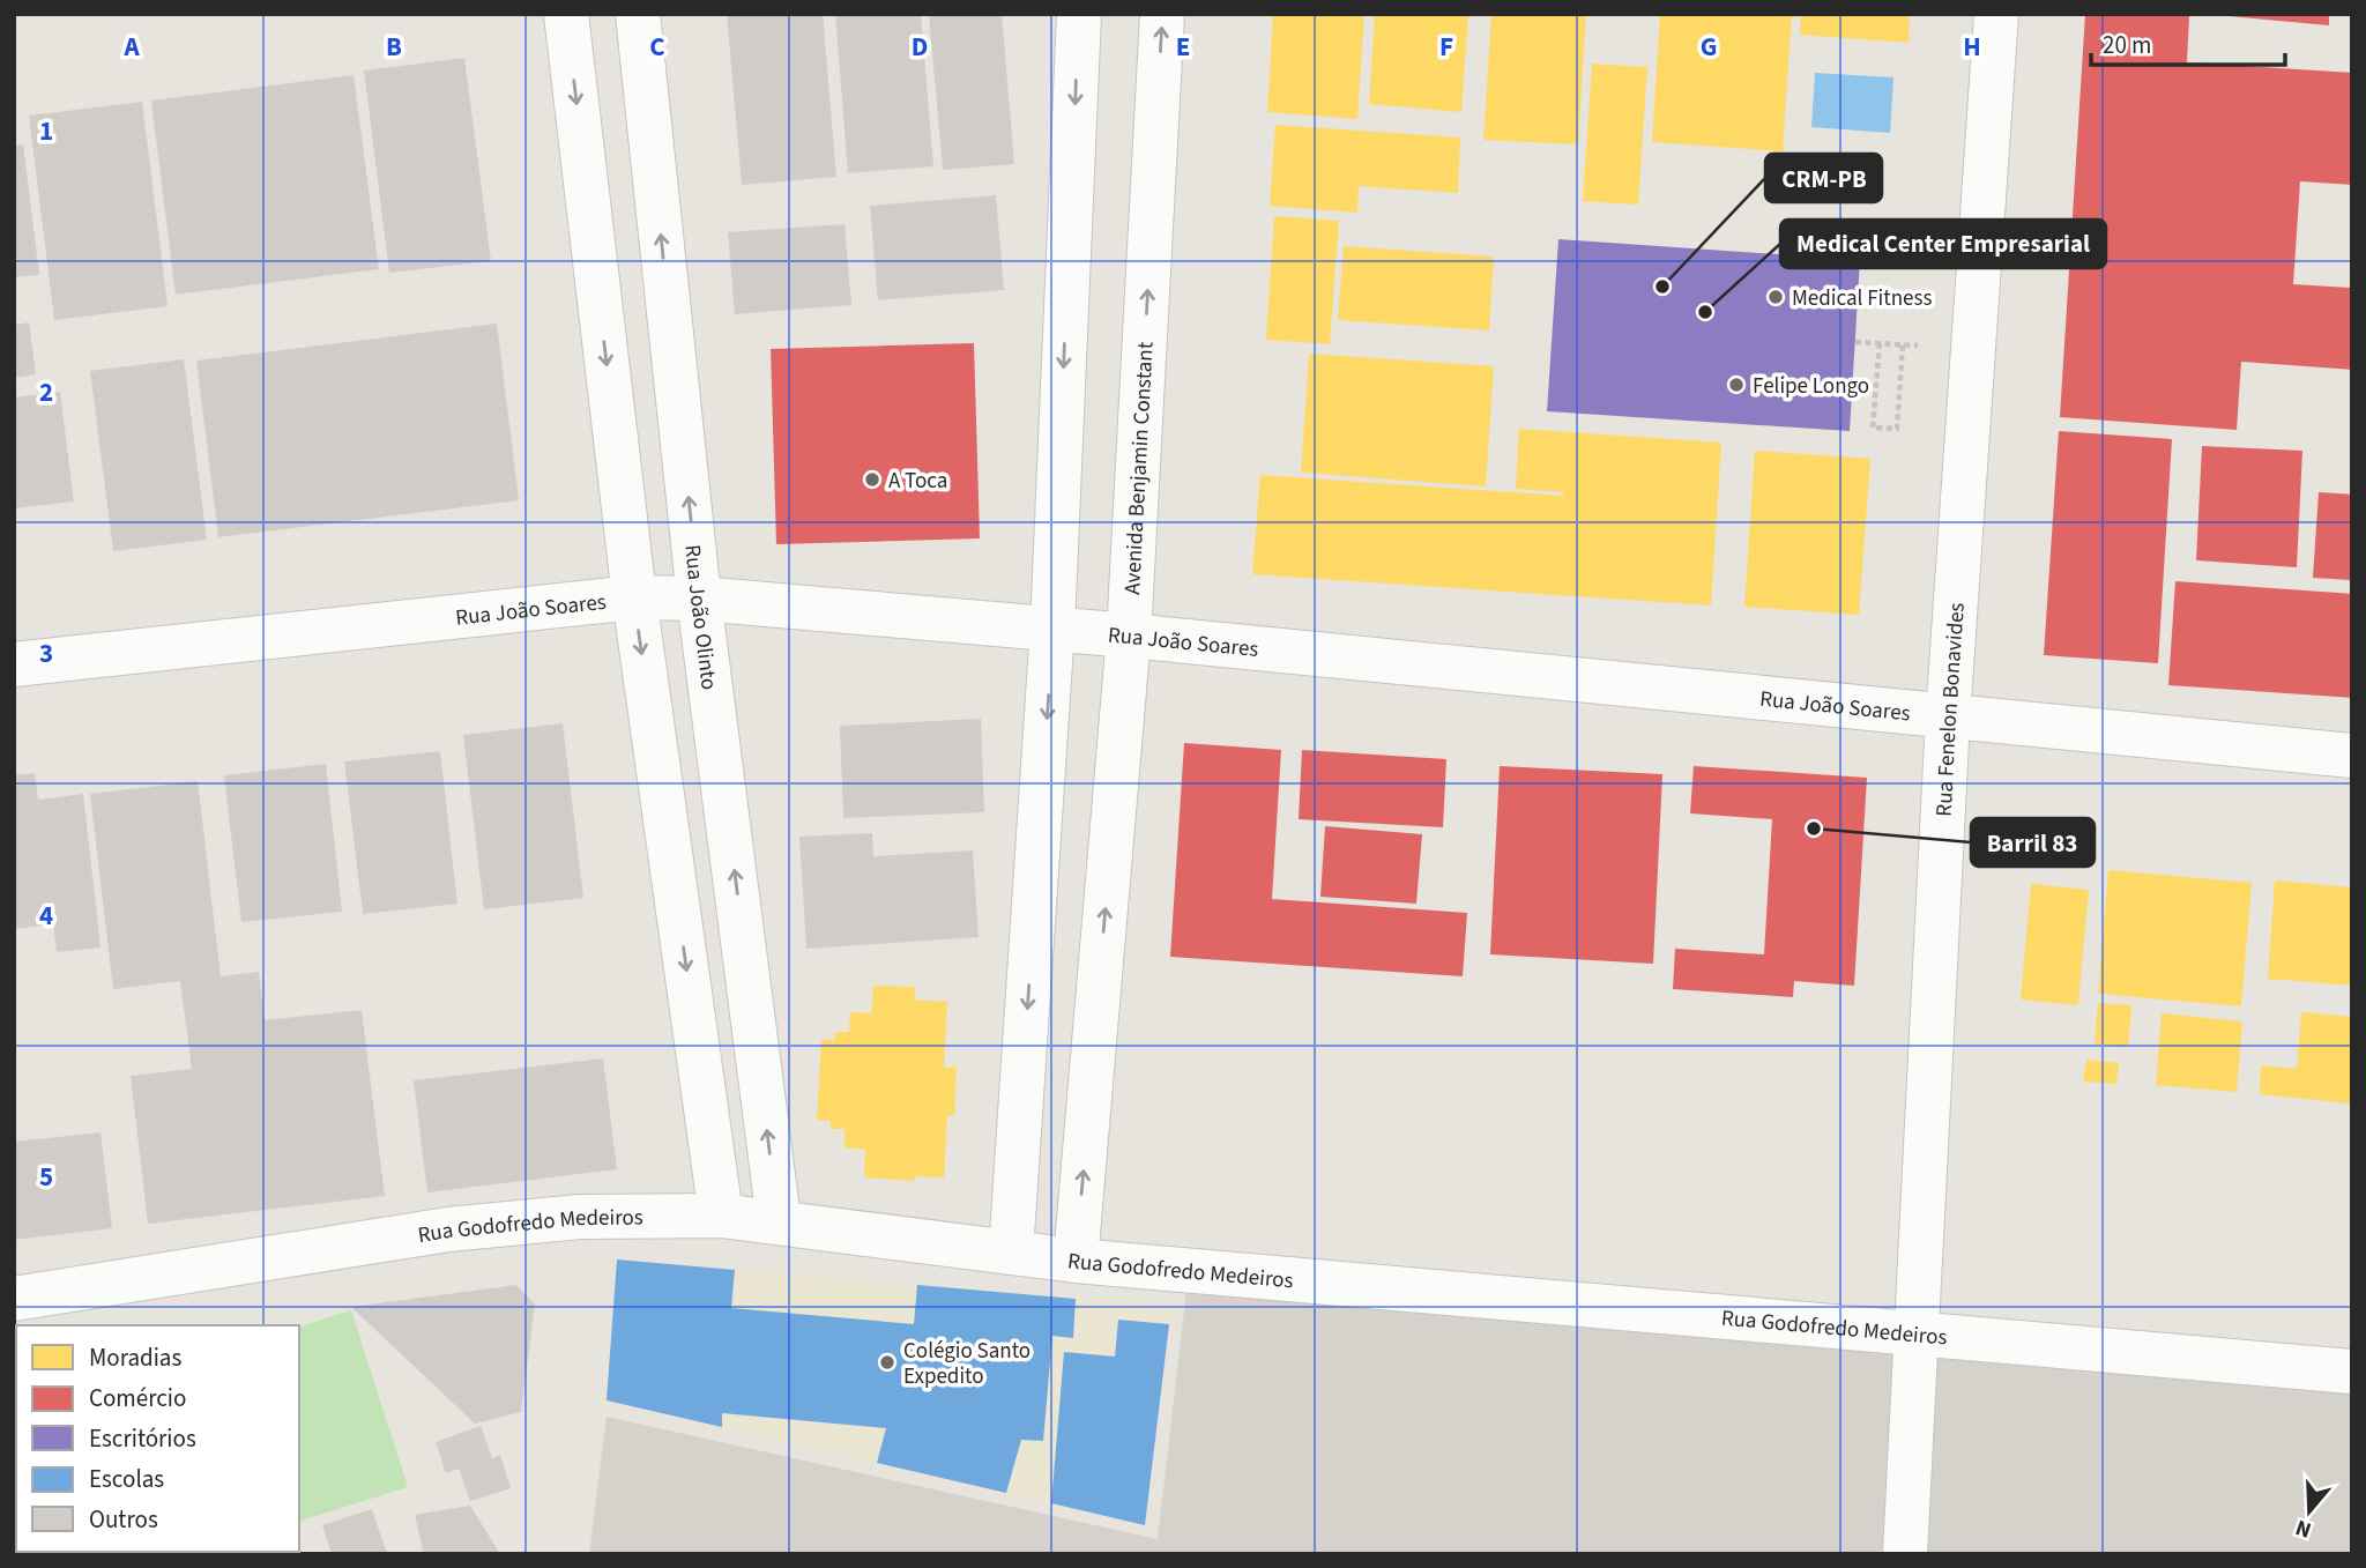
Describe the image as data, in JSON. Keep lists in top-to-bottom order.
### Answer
{
  "streets": {
    "street": [
      "Avenida Benjamin Constant",
      "Rua João Soares",
      "Rua João Olinto",
      "Rua Fenelon Bonavides",
      "Rua Godofredo Medeiros"
    ]
  },
  "crossings": [
    ["Avenida Benjamin Constant", "Rua João Soares"],
    ["Avenida Benjamin Constant", "Rua Godofredo Medeiros"],
    ["Rua João Soares", "Rua João Olinto"],
    ["Rua João Soares", "Rua Fenelon Bonavides"],
    ["Rua João Olinto", "Rua Godofredo Medeiros"],
    ["Rua Fenelon Bonavides", "Rua Godofredo Medeiros"]
  ],
  "places": [
    "CRM-PB",
    "Medical Fitness",
    "Medical Center Empresarial",
    "Felipe Longo",
    "A Toca",
    "Barril 83",
    "Colégio Santo Expedito"
  ],
  "legend": [
    "Moradias",
    "Comércio",
    "Escritórios",
    "Escolas",
    "Outros"
  ],
  "scale_bar": "20 m",
  "north": "bottom",
  "grid": {
    "columns": [
      "A",
      "B",
      "C",
      "D",
      "E",
      "F",
      "G",
      "H"
    ],
    "rows": [
      "1",
      "2",
      "3",
      "4",
      "5"
    ]
  }
}
